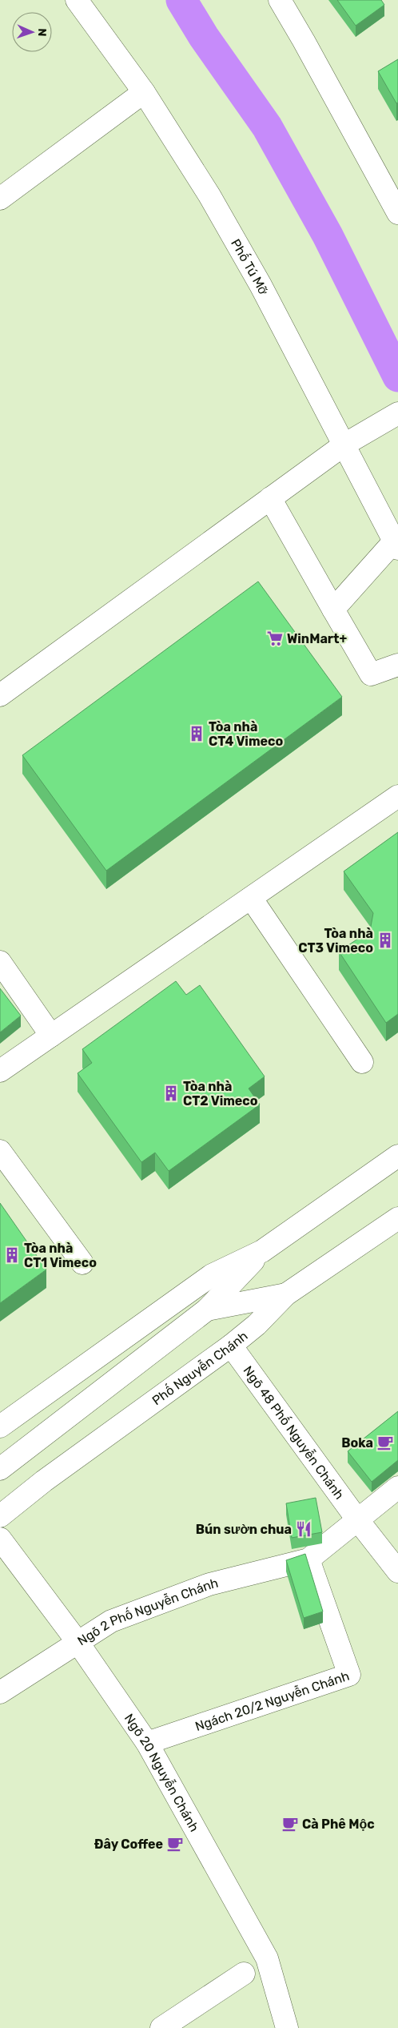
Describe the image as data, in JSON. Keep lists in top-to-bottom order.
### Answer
{
  "streets": {
    "street": [
      "Phố Tú Mỡ",
      "Phố Nguyễn Chánh",
      "Ngõ 48 Phố Nguyễn Chánh",
      "Ngõ 2 Phố Nguyễn Chánh",
      "Ngách 20/2 Nguyễn Chánh",
      "Ngõ 20 Nguyễn Chánh"
    ]
  },
  "crossings": [
    ["Phố Nguyễn Chánh", "Ngõ 48 Phố Nguyễn Chánh"],
    ["Ngõ 2 Phố Nguyễn Chánh", "Ngách 20/2 Nguyễn Chánh"],
    ["Ngõ 2 Phố Nguyễn Chánh", "Ngõ 20 Nguyễn Chánh"],
    ["Ngách 20/2 Nguyễn Chánh", "Ngõ 20 Nguyễn Chánh"]
  ],
  "places": {
    "supermarket": ["WinMart+"],
    "building": [
      "Tòa nhà CT4 Vimeco",
      "Tòa nhà CT3 Vimeco",
      "Tòa nhà CT2 Vimeco",
      "Tòa nhà CT1 Vimeco"
    ],
    "cafe": ["Boka", "Cà Phê Mộc", "Đây Coffee"],
    "restaurant": ["Bún sườn chua"]
  },
  "north": "right"
}
